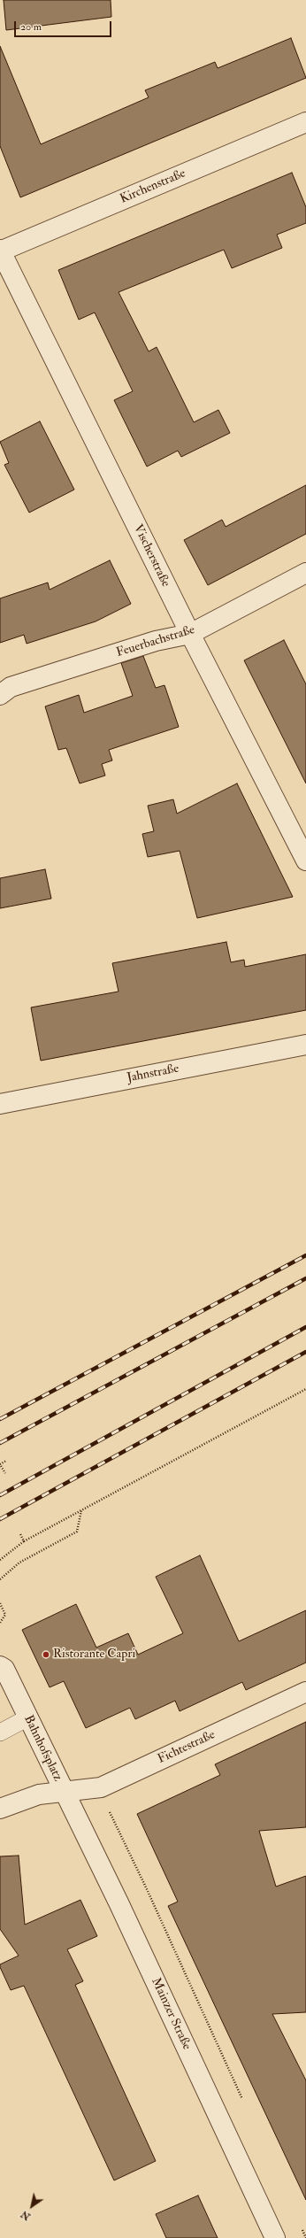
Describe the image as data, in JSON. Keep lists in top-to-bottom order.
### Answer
{
  "streets": {
    "street": [
      "Kirchenstraße",
      "Vischerstraße",
      "Feuerbachstraße",
      "Jahnstraße",
      "Fichtestraße",
      "Bahnhofsplatz",
      "Mainzer Straße"
    ]
  },
  "crossings": [
    ["Kirchenstraße", "Vischerstraße"],
    ["Vischerstraße", "Feuerbachstraße"],
    ["Fichtestraße", "Bahnhofsplatz"],
    ["Fichtestraße", "Mainzer Straße"],
    ["Bahnhofsplatz", "Mainzer Straße"]
  ],
  "places": ["Ristorante Capri"],
  "scale_bar": "20 m",
  "north": "bottom left"
}
